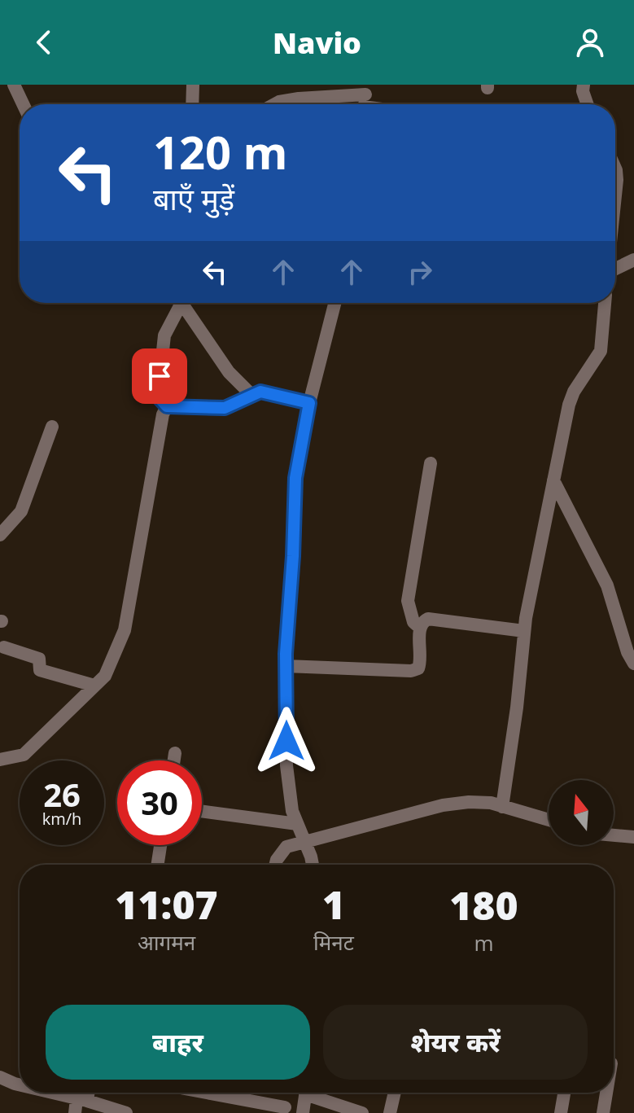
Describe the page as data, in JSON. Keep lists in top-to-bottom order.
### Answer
{
  "north": "top",
  "page": {
    "header": "Navio",
    "turn": ["120 m", "बाएँ मुड़ें"],
    "speed": "26 km/h",
    "limit": "30",
    "eta": [
      "11:07",
      "आगमन",
      "1",
      "मिनट",
      "180",
      "m"
    ],
    "buttons": ["बाहर", "शेयर करें"]
  }
}
